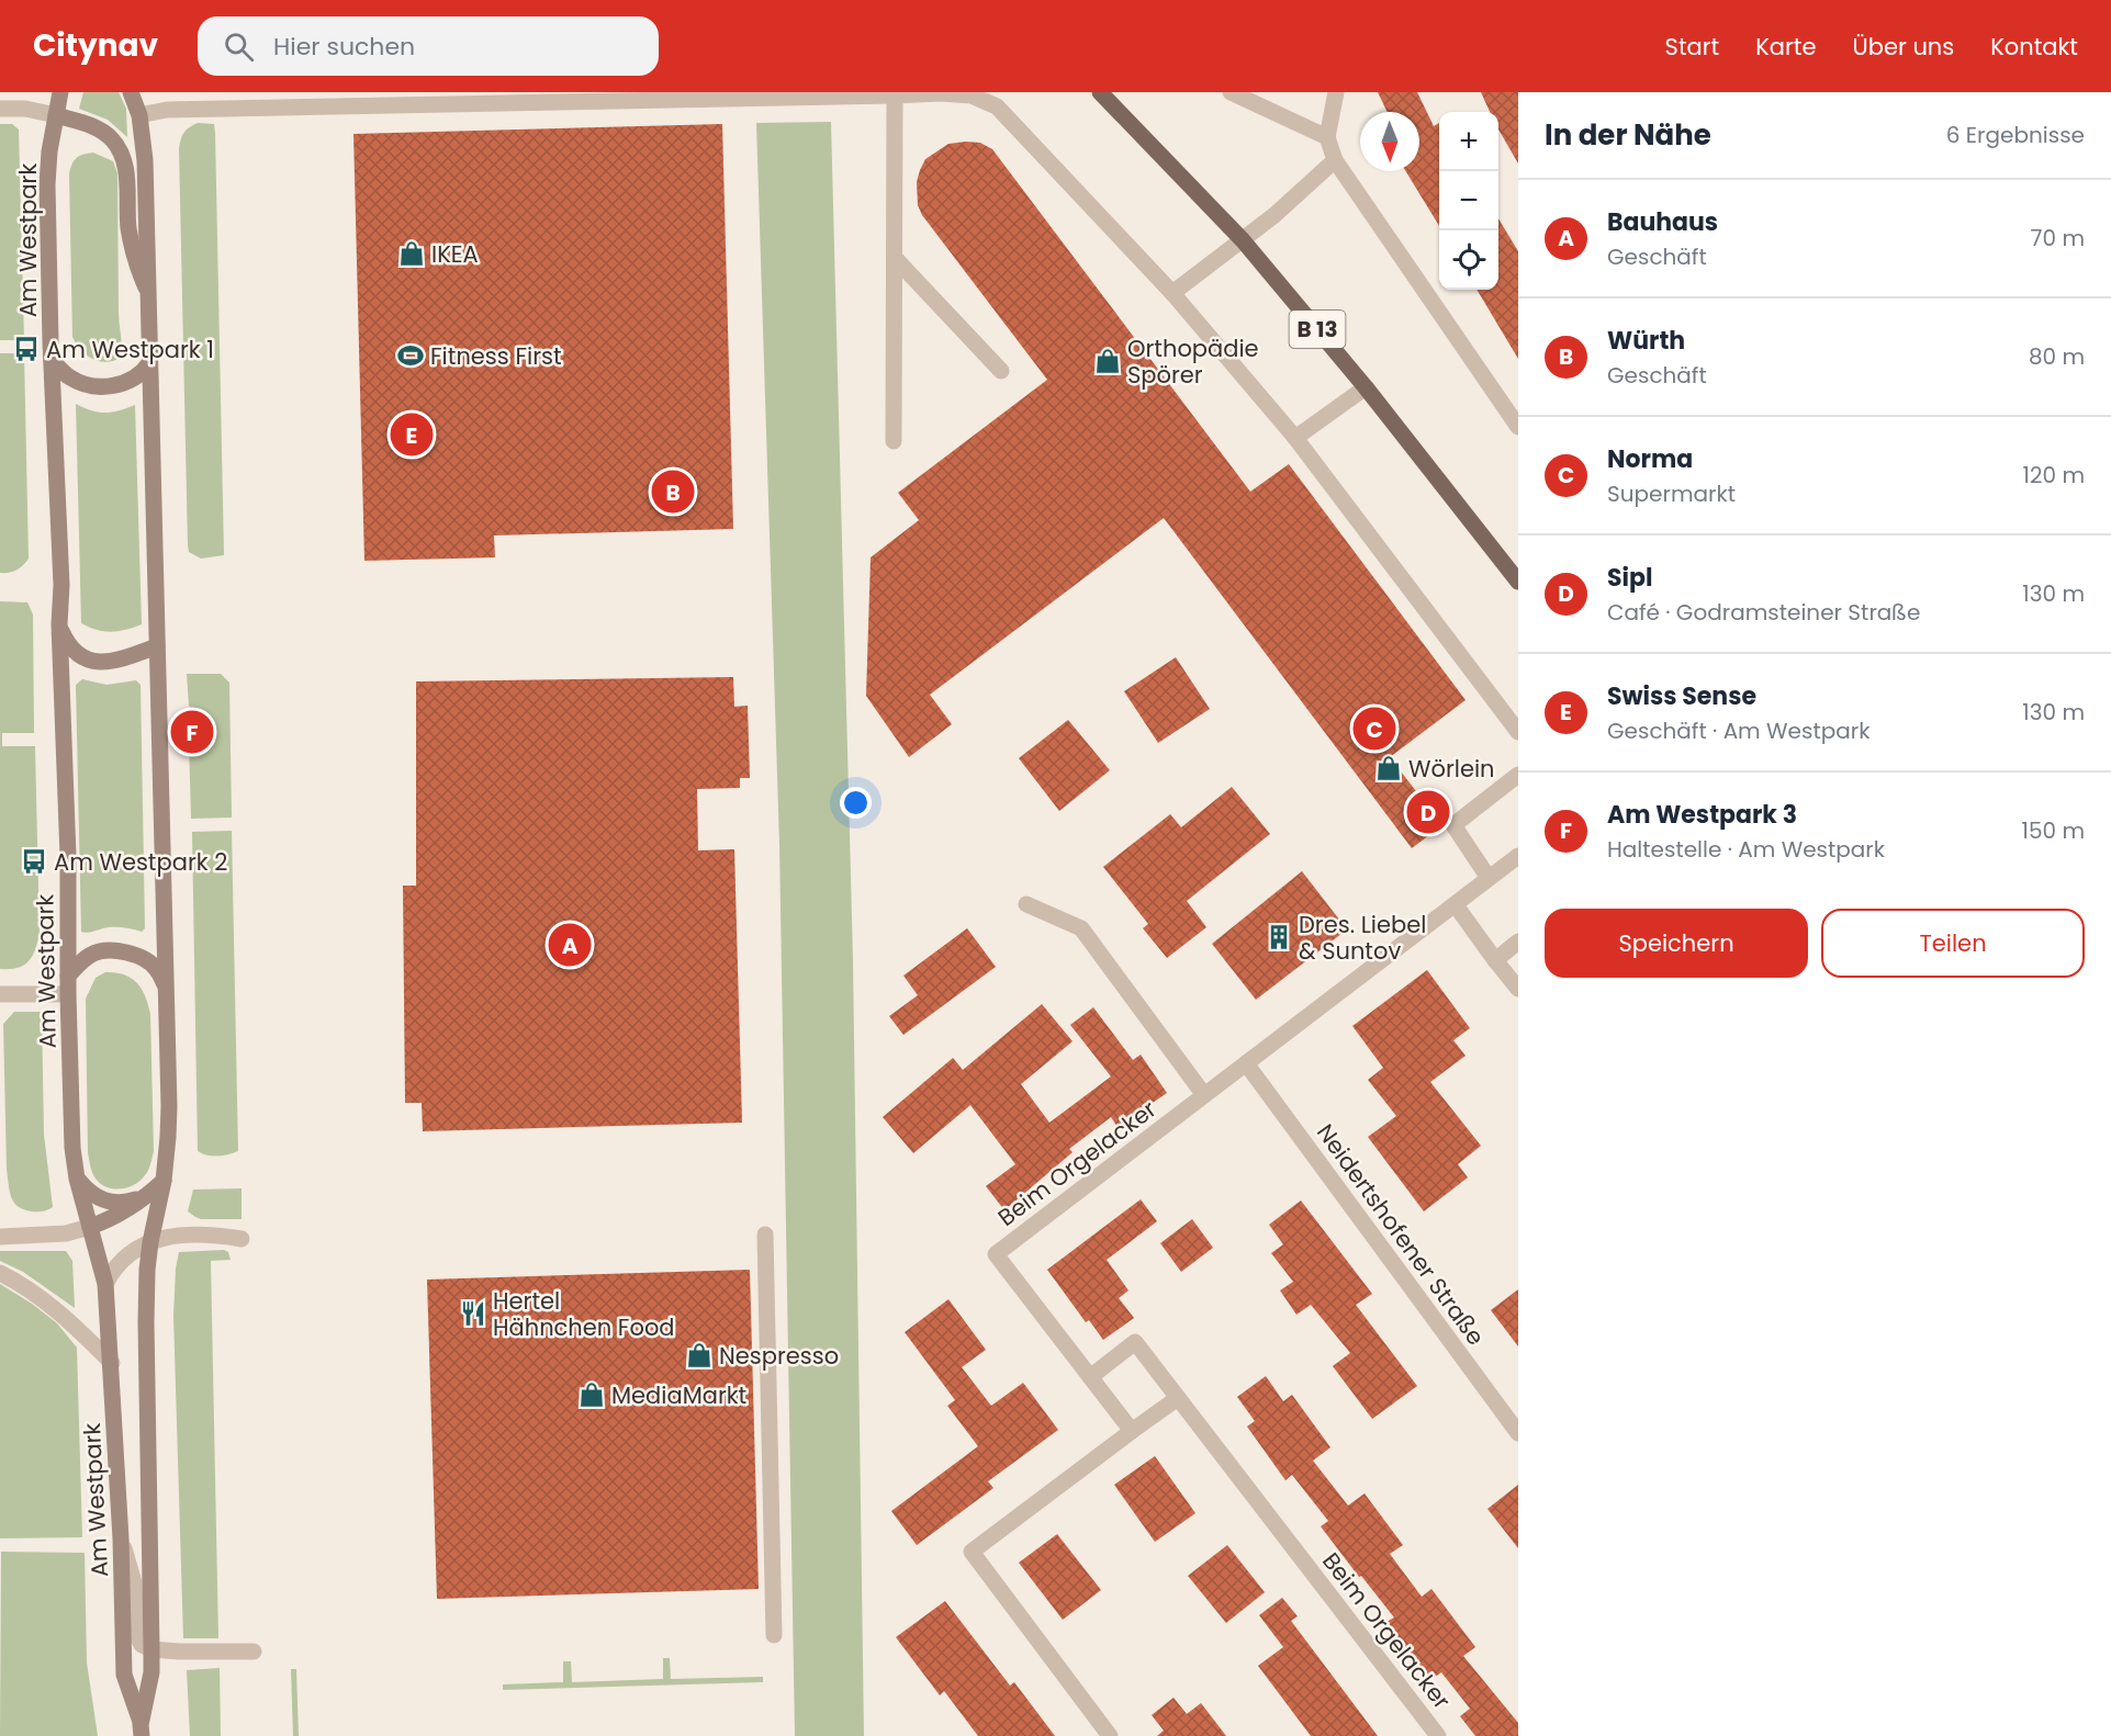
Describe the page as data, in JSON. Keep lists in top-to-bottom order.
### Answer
{
  "streets": {
    "main road": ["Am Westpark", "B 13"],
    "street": ["Beim Orgelacker", "Neidertshofener Straße"]
  },
  "crossings": [
    ["Beim Orgelacker", "Neidertshofener Straße"]
  ],
  "places": {
    "shop": [
      "IKEA",
      "Orthopädie Spörer",
      "Wörlein",
      "Nespresso",
      "MediaMarkt"
    ],
    "bus stop": ["Am Westpark 1", "Am Westpark 2"],
    "sports": ["Fitness First"],
    "building": ["Dres. Liebel & Suntov"],
    "restaurant": ["Hertel Hähnchen Food"]
  },
  "north": "bottom",
  "page": {
    "header": "Citynav",
    "search": "Hier suchen",
    "nav": [
      "Start",
      "Karte",
      "Über uns",
      "Kontakt"
    ],
    "heading": ["In der Nähe", "6 Ergebnisse"],
    "map_buttons": ["+", "−"],
    "list": [
      {
        "mark": "A",
        "name": "Bauhaus",
        "note": "Geschäft",
        "value": "70 m"
      },
      {
        "mark": "B",
        "name": "Würth",
        "note": "Geschäft",
        "value": "80 m"
      },
      {
        "mark": "C",
        "name": "Norma",
        "note": "Supermarkt",
        "value": "120 m"
      },
      {
        "mark": "D",
        "name": "Sipl",
        "note": "Café · Godramsteiner Straße",
        "value": "130 m"
      },
      {
        "mark": "E",
        "name": "Swiss Sense",
        "note": "Geschäft · Am Westpark",
        "value": "130 m"
      },
      {
        "mark": "F",
        "name": "Am Westpark 3",
        "note": "Haltestelle · Am Westpark",
        "value": "150 m"
      }
    ],
    "pins": [
      "E",
      "B",
      "C",
      "F",
      "D",
      "A"
    ],
    "buttons": ["Speichern", "Teilen"]
  }
}
